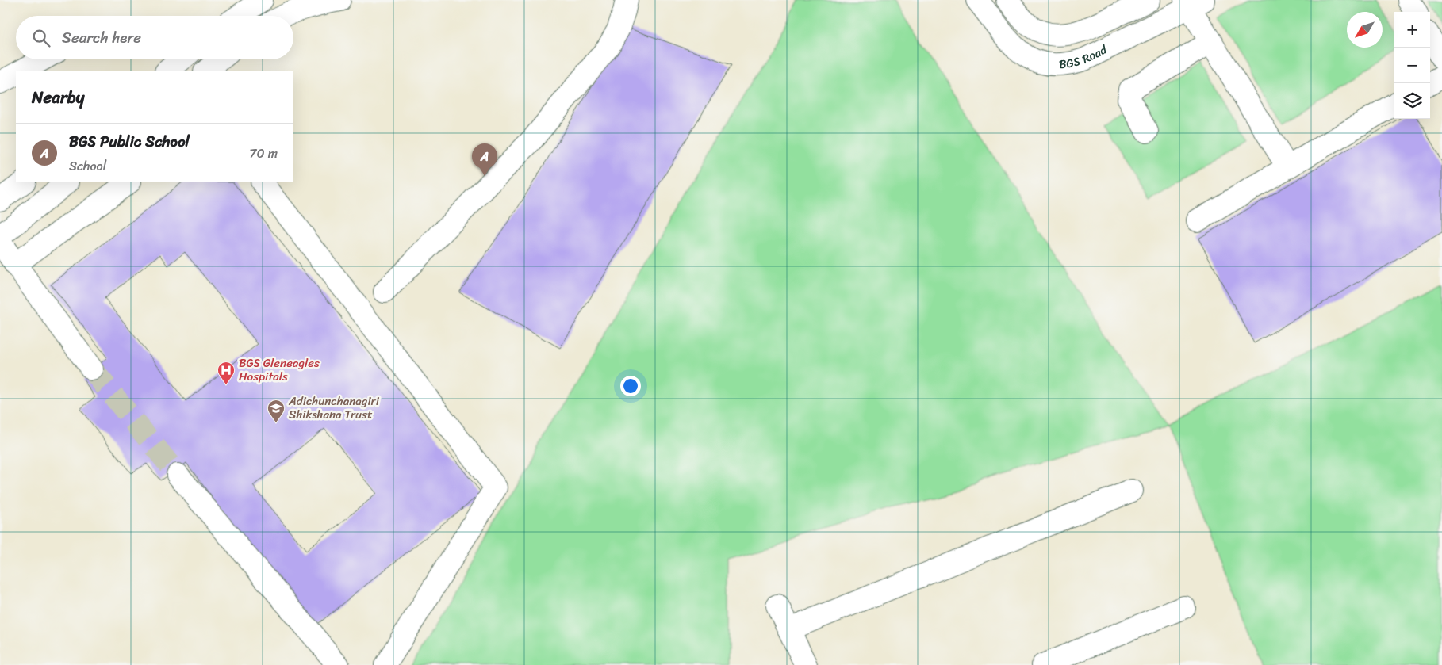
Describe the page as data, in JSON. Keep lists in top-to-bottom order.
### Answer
{
  "streets": {
    "street": ["BGS Road"]
  },
  "places": {
    "hospital": ["BGS Gleneagles Hospitals"],
    "school or university": ["Adichunchanagiri Shikshana Trust"]
  },
  "north": "bottom left",
  "page": {
    "map_buttons": ["+", "−"],
    "search": "Search here",
    "heading": "Nearby",
    "list": [
      {
        "mark": "A",
        "name": "BGS Public School",
        "note": "School",
        "value": "70 m"
      }
    ],
    "pins": "A"
  }
}
